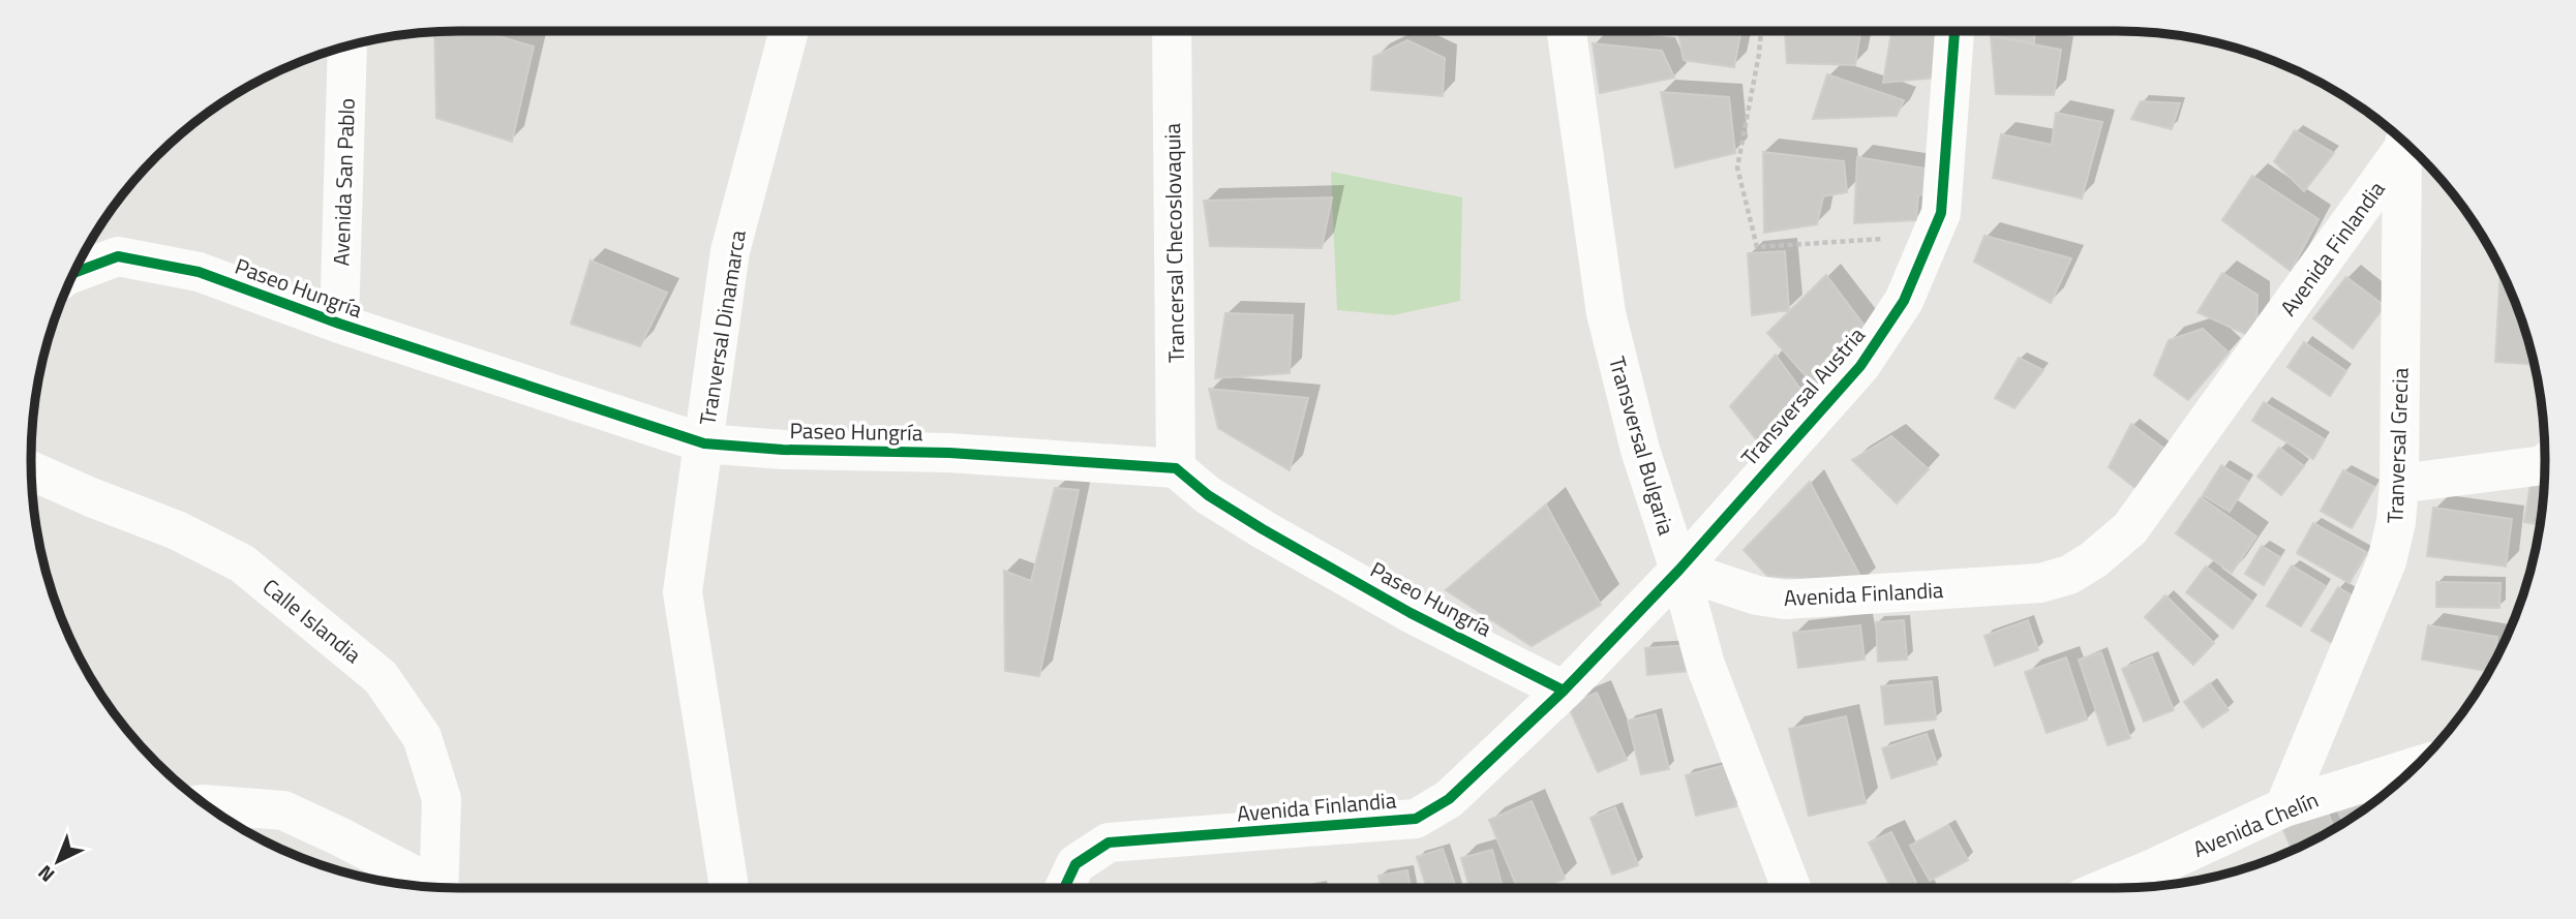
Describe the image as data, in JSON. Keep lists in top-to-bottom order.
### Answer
{
  "streets": {
    "street": [
      "Avenida San Pablo",
      "Trancersal Checoslovaquia",
      "Avenida Finlandia",
      "Paseo Hungría",
      "Tranversal Dinamarca",
      "Transversal Austria",
      "Transversal Bulgaria",
      "Tranversal Grecia",
      "Calle Islandia",
      "Avenida Chelín"
    ]
  },
  "crossings": [
    ["Avenida San Pablo", "Paseo Hungría"],
    ["Trancersal Checoslovaquia", "Paseo Hungría"],
    ["Avenida Finlandia", "Paseo Hungría"],
    ["Avenida Finlandia", "Transversal Austria"],
    ["Avenida Finlandia", "Transversal Bulgaria"],
    ["Paseo Hungría", "Tranversal Dinamarca"],
    ["Transversal Austria", "Transversal Bulgaria"],
    ["Tranversal Grecia", "Avenida Chelín"]
  ],
  "north": "bottom left"
}
